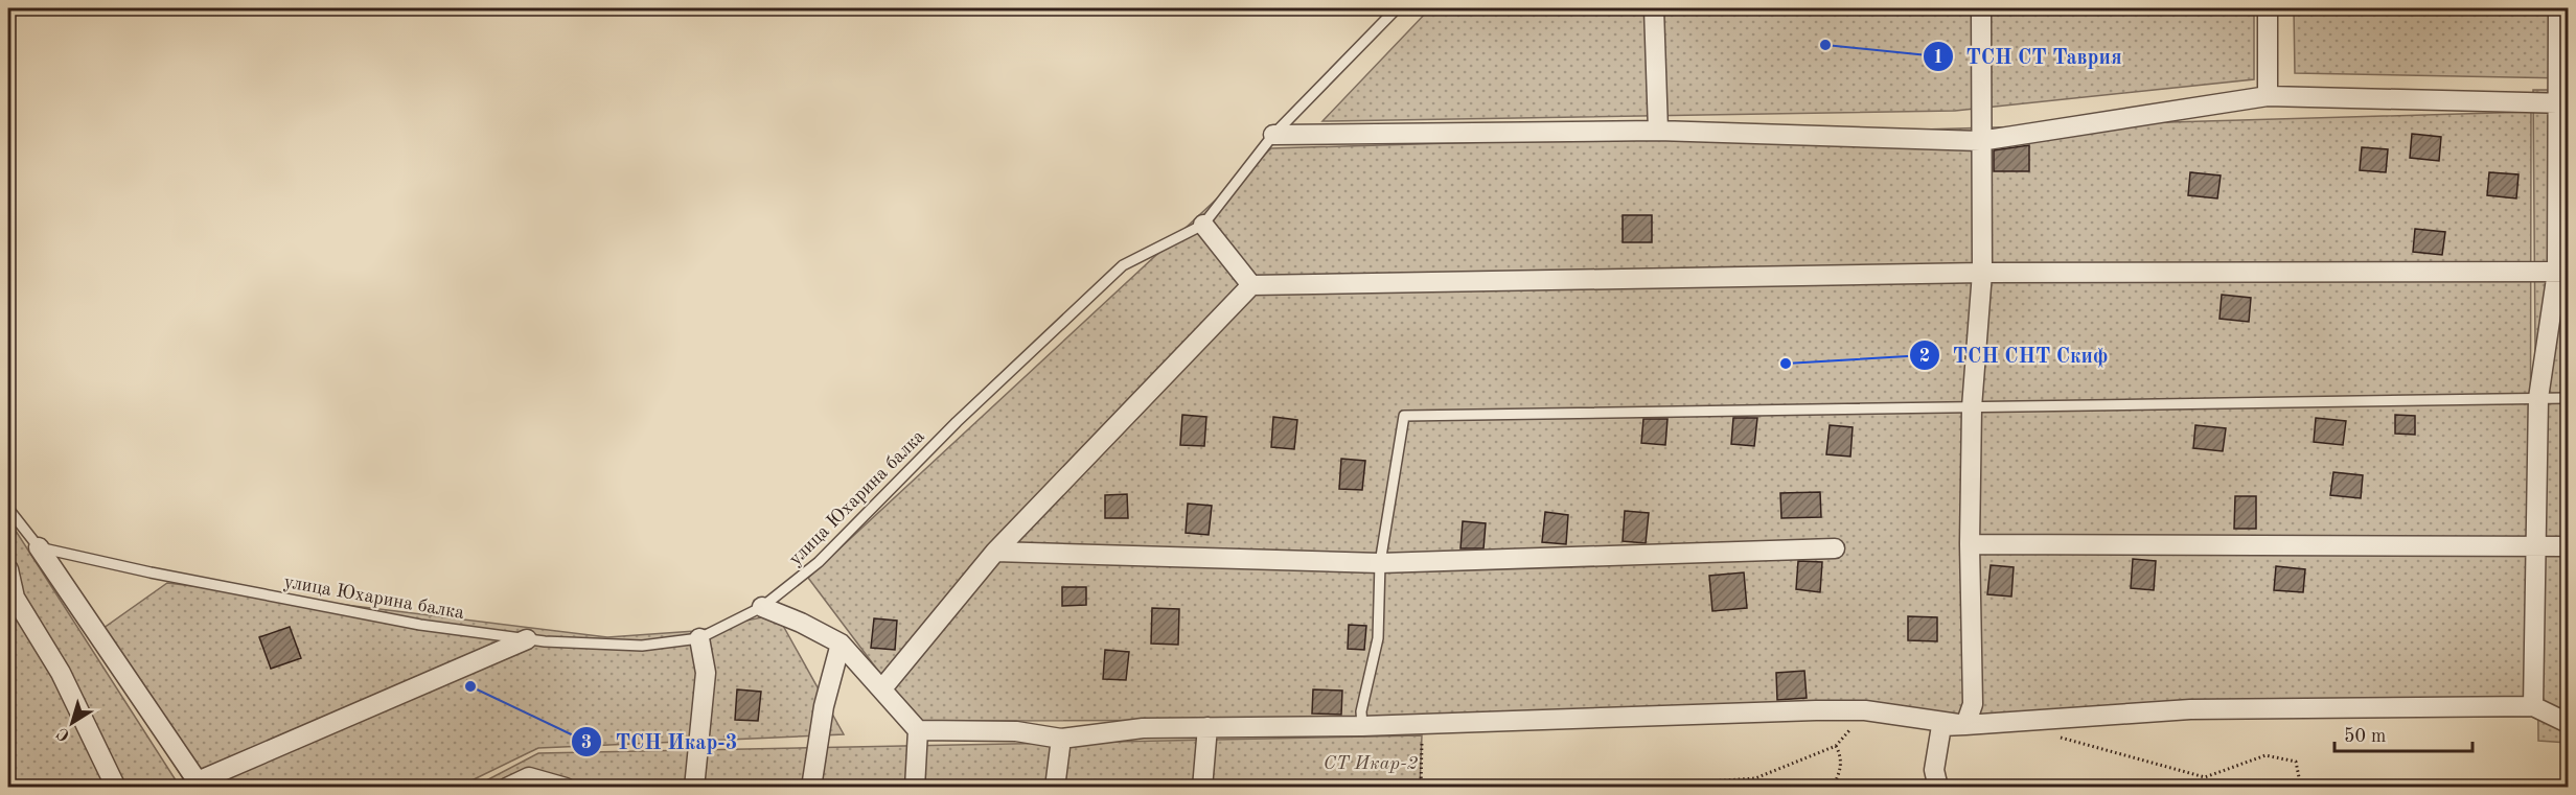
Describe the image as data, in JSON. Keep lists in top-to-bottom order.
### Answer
{
  "streets": {
    "lane": ["улица Юхарина балка"]
  },
  "parks": ["СТ Икар-2"],
  "places": ["ТСН СТ Таврия", "ТСН СНТ Скиф", "ТСН Икар-3"],
  "scale_bar": "50 m",
  "north": "bottom left"
}
